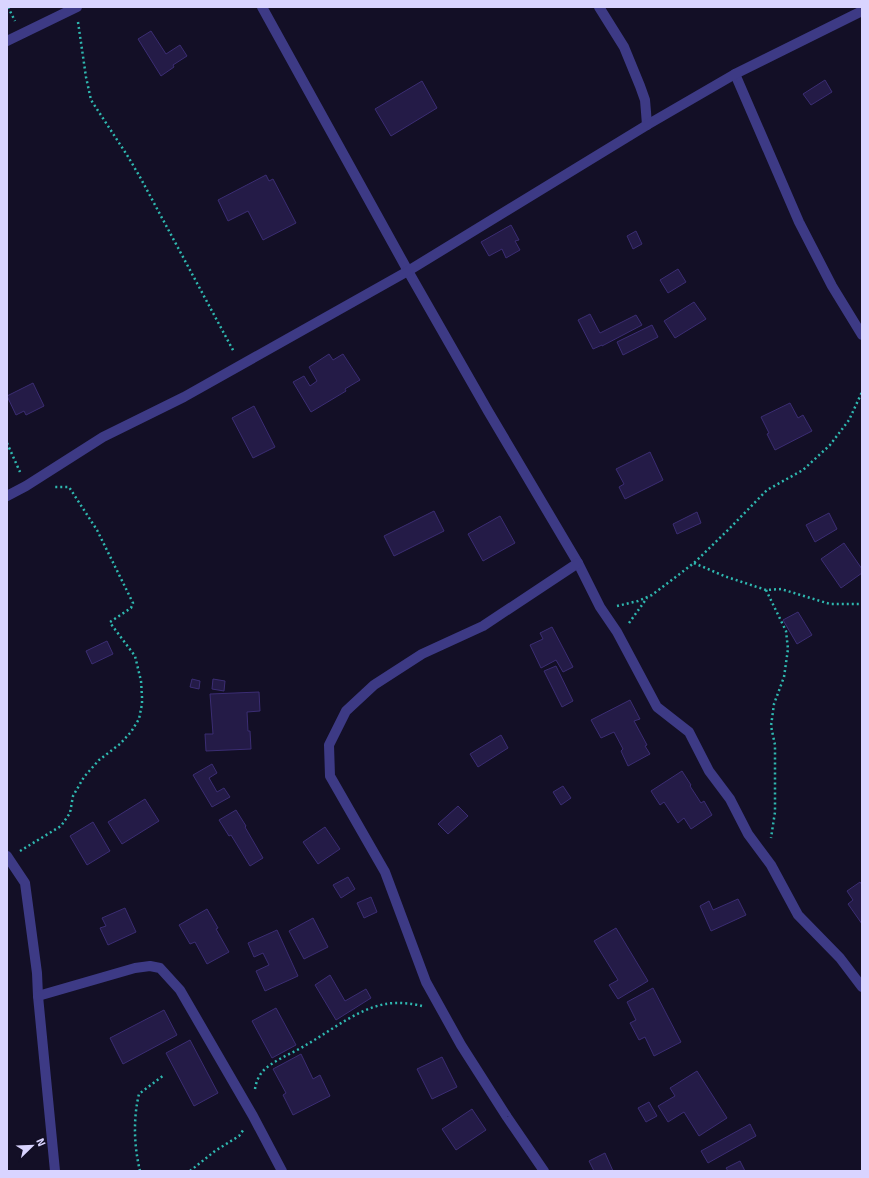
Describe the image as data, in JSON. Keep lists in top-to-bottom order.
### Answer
{
  "north": "top right"
}
